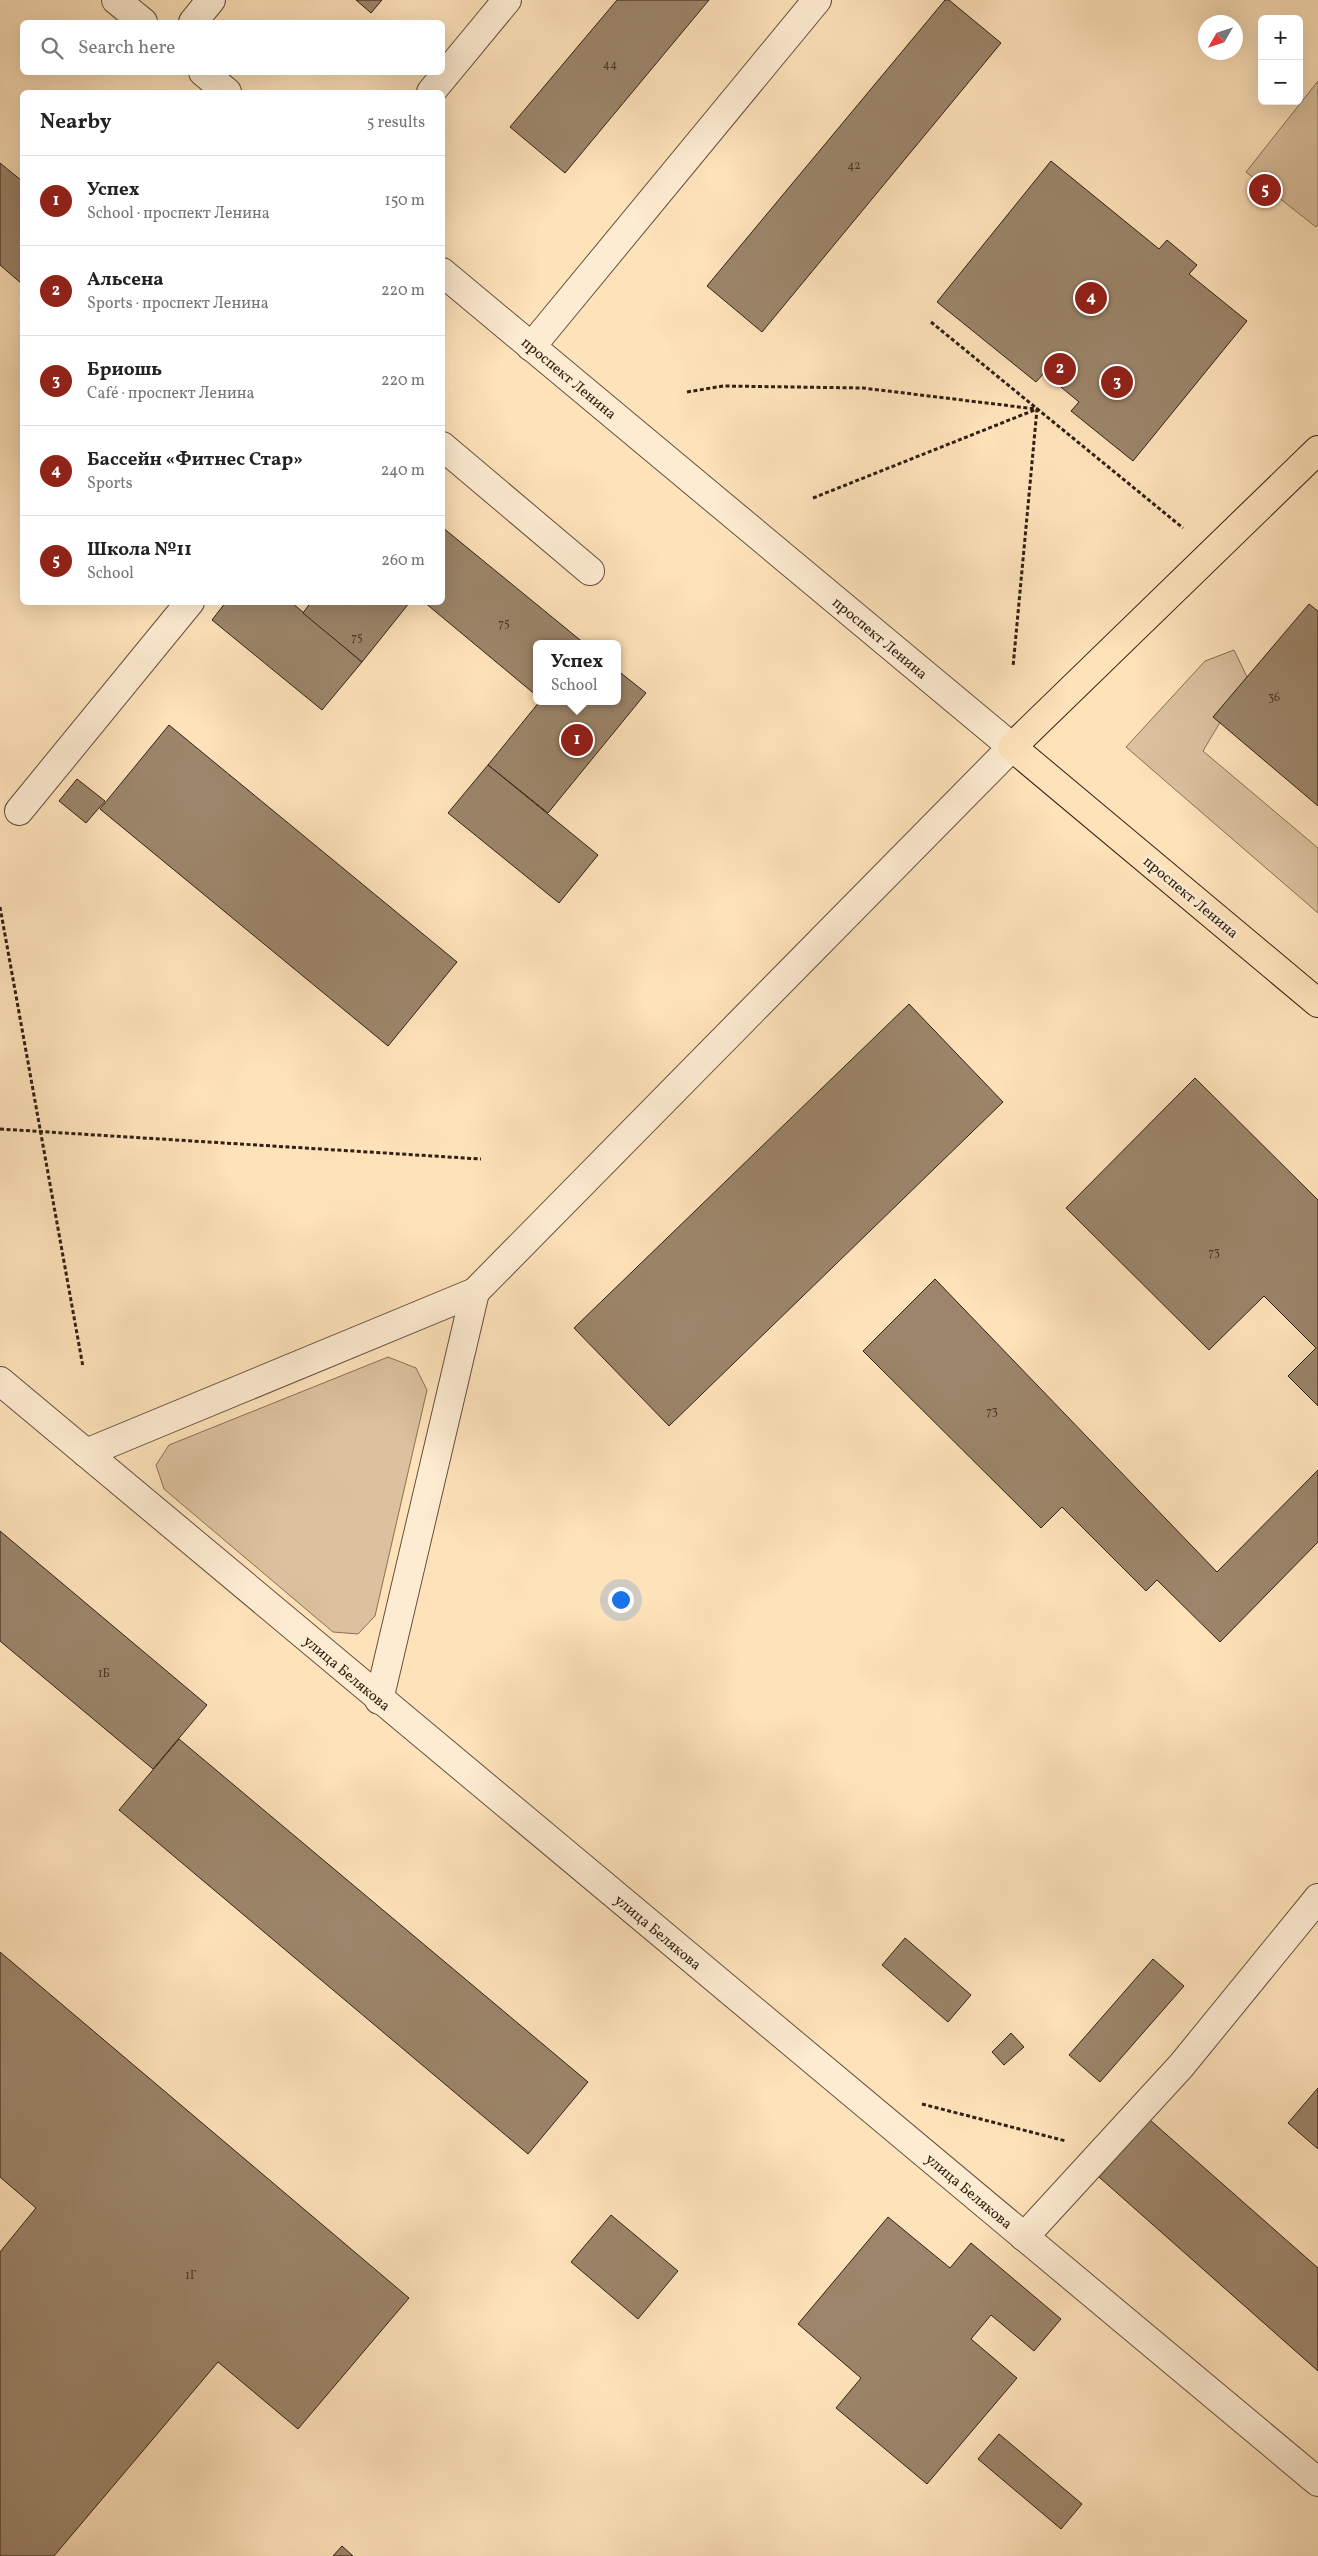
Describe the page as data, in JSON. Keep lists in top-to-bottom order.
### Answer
{
  "streets": {
    "main road": ["проспект Ленина"],
    "street": ["улица Белякова"]
  },
  "house_numbers": [
    "44",
    "42",
    "75",
    "75",
    "36",
    "73",
    "73",
    "1Б",
    "1Г"
  ],
  "north": "bottom left",
  "page": {
    "map_buttons": ["+", "−"],
    "search": "Search here",
    "heading": ["Nearby", "5 results"],
    "list": [
      {
        "mark": "1",
        "name": "Успех",
        "note": "School · проспект Ленина",
        "value": "150 m"
      },
      {
        "mark": "2",
        "name": "Альсена",
        "note": "Sports · проспект Ленина",
        "value": "220 m"
      },
      {
        "mark": "3",
        "name": "Бриошь",
        "note": "Café · проспект Ленина",
        "value": "220 m"
      },
      {
        "mark": "4",
        "name": "Бассейн «Фитнес Стар»",
        "note": "Sports",
        "value": "240 m"
      },
      {
        "mark": "5",
        "name": "Школа №11",
        "note": "School",
        "value": "260 m"
      }
    ],
    "pins": [
      "5",
      "4",
      "2",
      "3",
      "1"
    ],
    "popup": ["Успех", "School"]
  }
}
